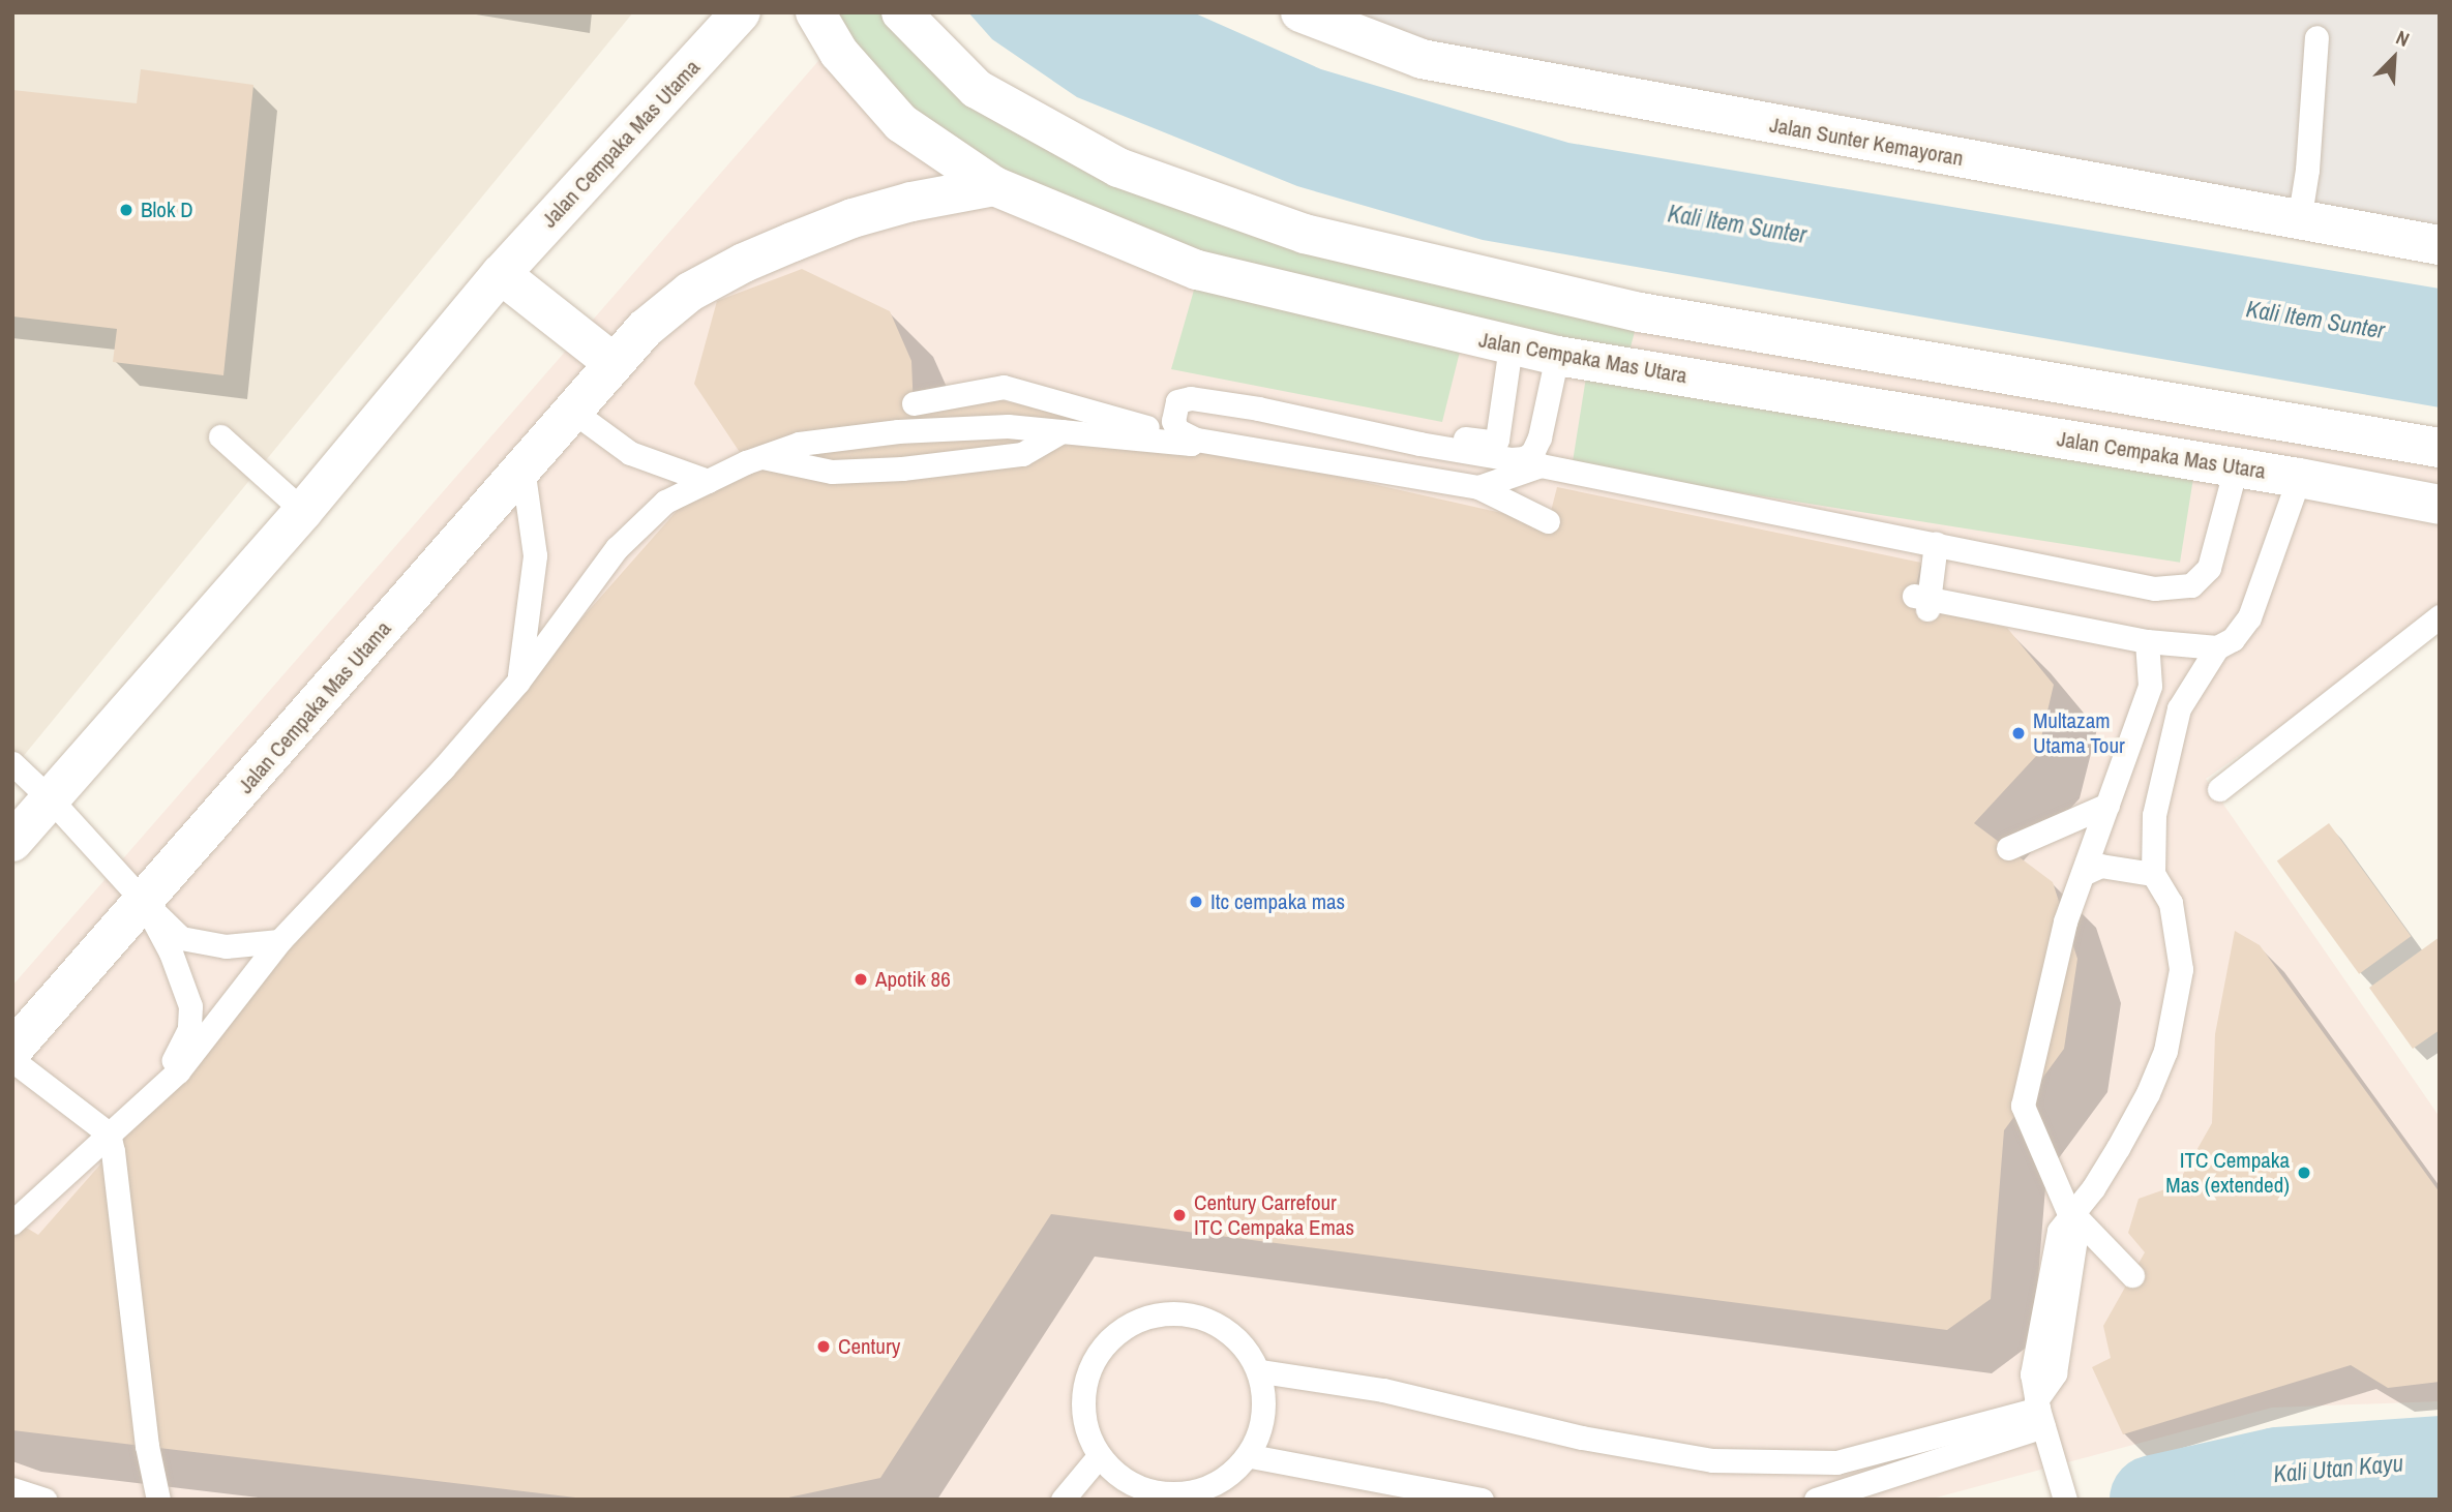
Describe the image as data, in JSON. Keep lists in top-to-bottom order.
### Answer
{
  "streets": {
    "main road": ["Jalan Sunter Kemayoran", "Jalan Cempaka Mas Utama", "Jalan Cempaka Mas Utara"]
  },
  "crossings": [
    ["Jalan Cempaka Mas Utama", "Jalan Cempaka Mas Utara"]
  ],
  "water": ["Kali Item Sunter", "Kali Utan Kayu"],
  "places": [
    "Blok D",
    "Multazam Utama Tour",
    "Itc cempaka mas",
    "Apotik 86",
    "ITC Cempaka Mas (extended)",
    "Century Carrefour ITC Cempaka Emas",
    "Century"
  ],
  "north": "top right"
}
